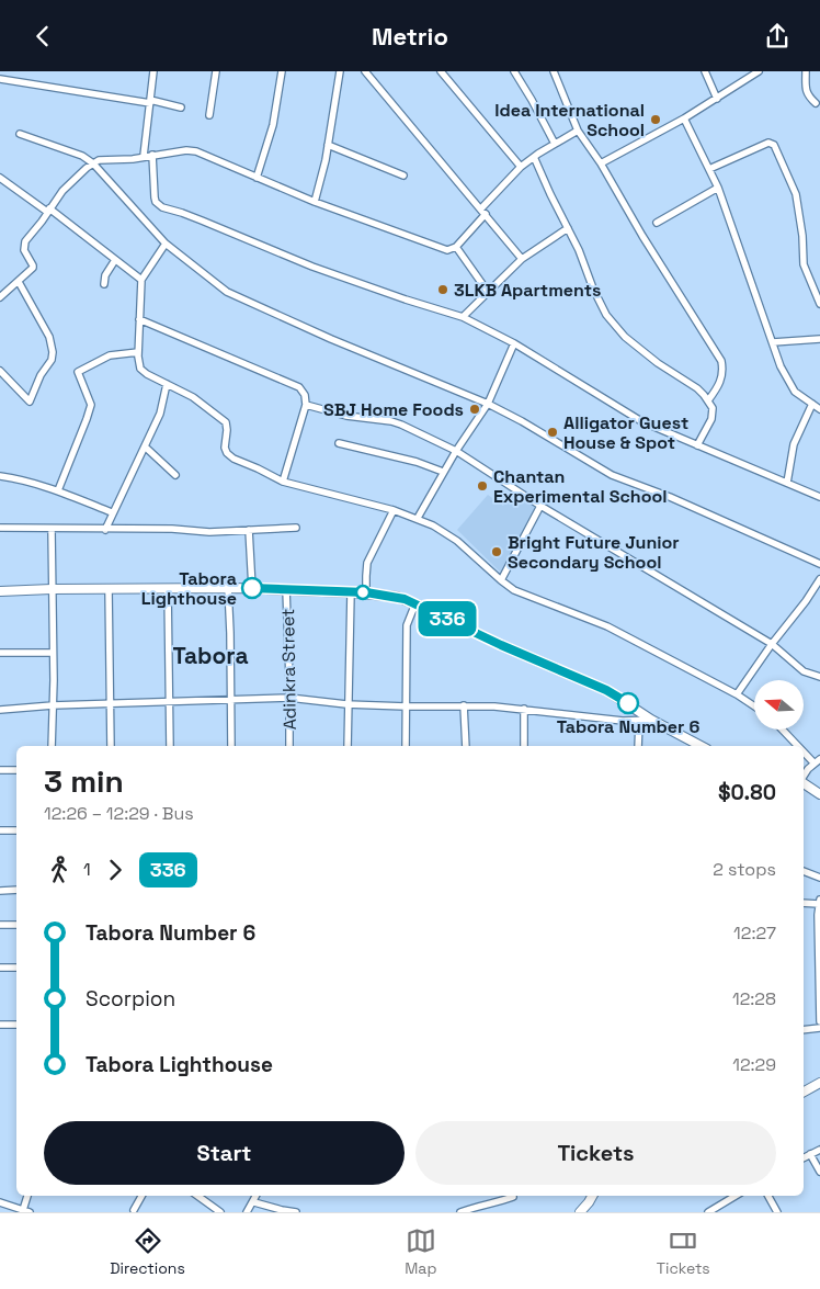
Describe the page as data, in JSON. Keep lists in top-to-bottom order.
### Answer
{
  "streets": {
    "street": ["Adinkra Street"]
  },
  "districts": ["Tabora"],
  "places": [
    "Idea International School",
    "3LKB Apartments",
    "SBJ Home Foods",
    "Alligator Guest House & Spot",
    "Chantan Experimental School",
    "Bright Future Junior Secondary School",
    "Tabora Lighthouse",
    "Tabora Number 6"
  ],
  "lines": ["bus line 336"],
  "north": "left",
  "page": {
    "header": "Metrio",
    "on_map": "336",
    "heading": ["3 min", "12:26 – 12:29 · Bus", "$0.80"],
    "legs": ["1", "336", "2 stops"],
    "list": [
      {
        "name": "Tabora Number 6",
        "value": "12:27"
      },
      {
        "name": "Scorpion",
        "value": "12:28"
      },
      {
        "name": "Tabora Lighthouse",
        "value": "12:29"
      }
    ],
    "buttons": ["Start", "Tickets"],
    "tabs": ["Directions", "Map", "Tickets"]
  }
}
